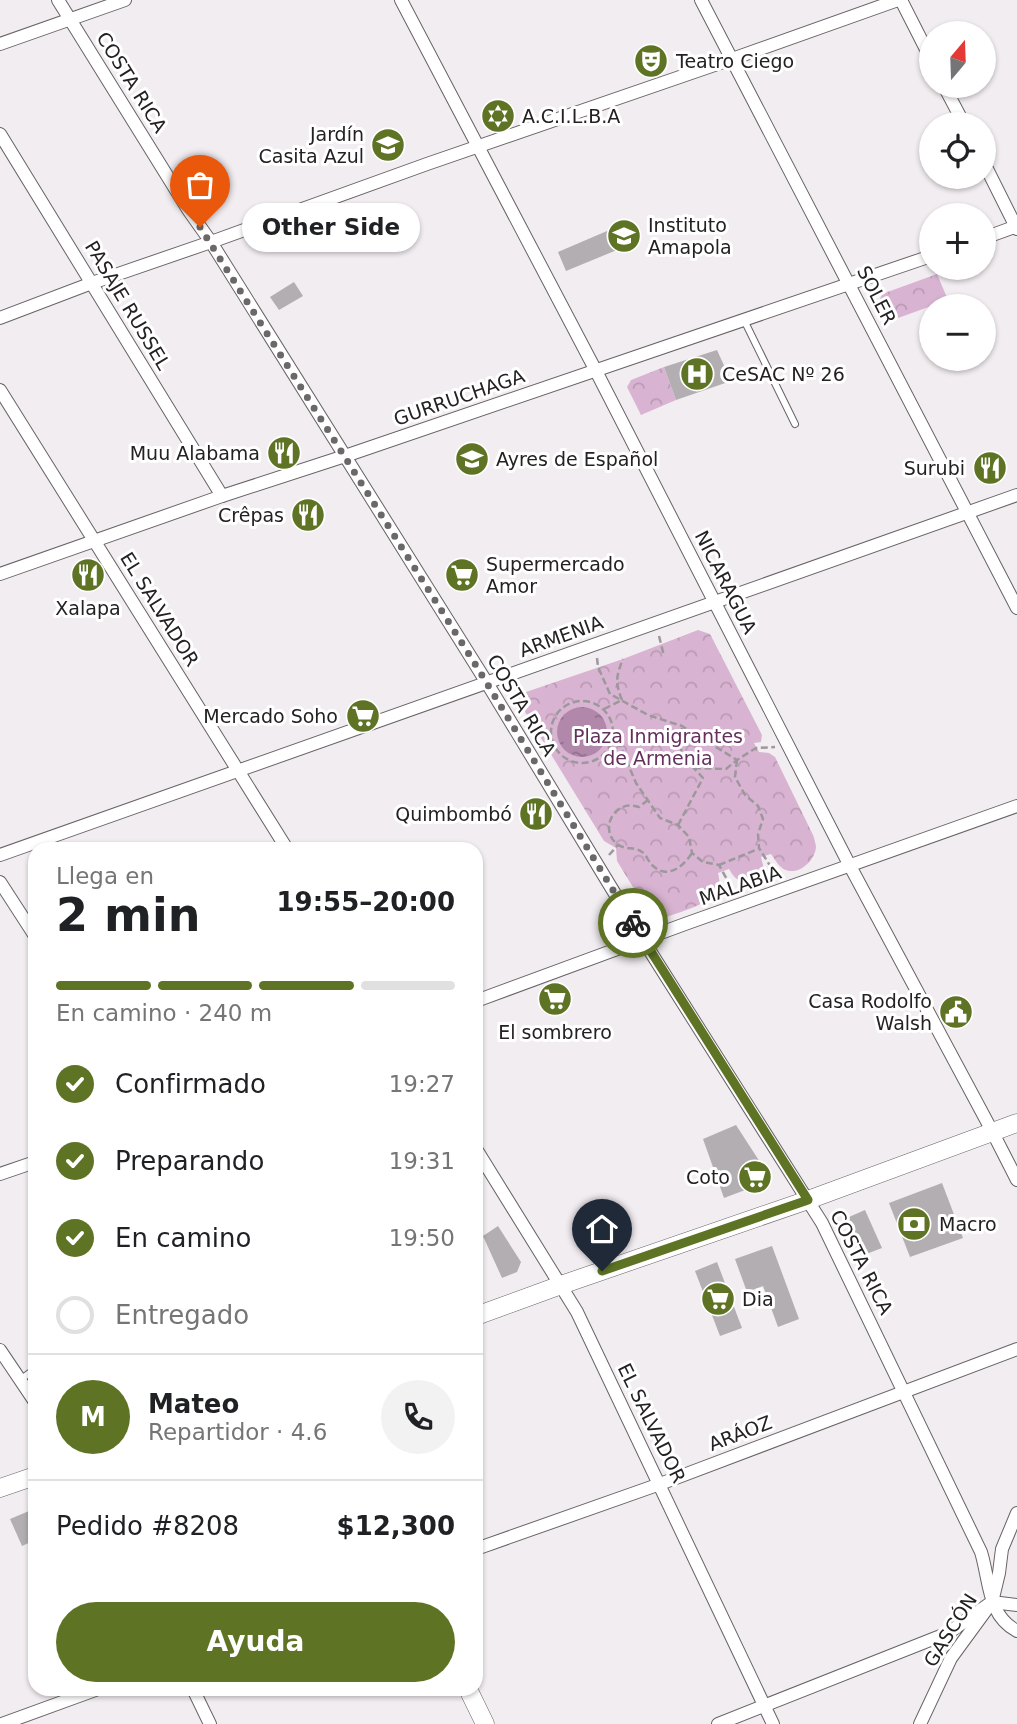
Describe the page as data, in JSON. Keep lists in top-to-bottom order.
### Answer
{
  "streets": {
    "street": [
      "COSTA RICA",
      "SOLER",
      "PASAJE RUSSEL",
      "GURRUCHAGA",
      "NICARAGUA",
      "EL SALVADOR",
      "ARMENIA",
      "MALABIA",
      "ARÁOZ",
      "GASCÓN"
    ]
  },
  "crossings": [
    ["COSTA RICA", "GURRUCHAGA"],
    ["COSTA RICA", "ARMENIA"],
    ["COSTA RICA", "MALABIA"],
    ["COSTA RICA", "ARÁOZ"],
    ["COSTA RICA", "GASCÓN"],
    ["SOLER", "GURRUCHAGA"],
    ["SOLER", "ARMENIA"],
    ["PASAJE RUSSEL", "GURRUCHAGA"],
    ["GURRUCHAGA", "NICARAGUA"],
    ["GURRUCHAGA", "EL SALVADOR"],
    ["NICARAGUA", "ARMENIA"],
    ["NICARAGUA", "MALABIA"],
    ["EL SALVADOR", "ARMENIA"],
    ["EL SALVADOR", "ARÁOZ"]
  ],
  "parks": ["Plaza Inmigrantes de Armenia"],
  "places": {
    "theatre": ["Teatro Ciego"],
    "synagogue": ["A.C.I.L.B.A"],
    "school or university": ["Jardín Casita Azul", "Instituto Amapola", "Ayres de Español"],
    "other": ["Other Side"],
    "hospital": ["CeSAC Nº 26"],
    "restaurant": [
      "Muu Alabama",
      "Surubi",
      "Crêpas",
      "Xalapa",
      "Quimbombó"
    ],
    "supermarket": [
      "Supermercado Amor",
      "Mercado Soho",
      "El sombrero",
      "Coto",
      "Dia"
    ],
    "public building": ["Casa Rodolfo Walsh"],
    "bank": ["Macro"]
  },
  "north": "top",
  "page": {
    "map_buttons": ["+", "−"],
    "bubble": "Other Side",
    "heading": ["2 min", "Llega en", "19:55–20:00"],
    "panel": [
      "Mateo",
      "Repartidor · 4.6",
      "Pedido #8208",
      "$12,300"
    ],
    "bar": "En camino · 240 m",
    "list": [
      ["Confirmado", "19:27"],
      ["Preparando", "19:31"],
      ["En camino", "19:50"],
      "Entregado"
    ],
    "round": "M",
    "buttons": "Ayuda"
  }
}
